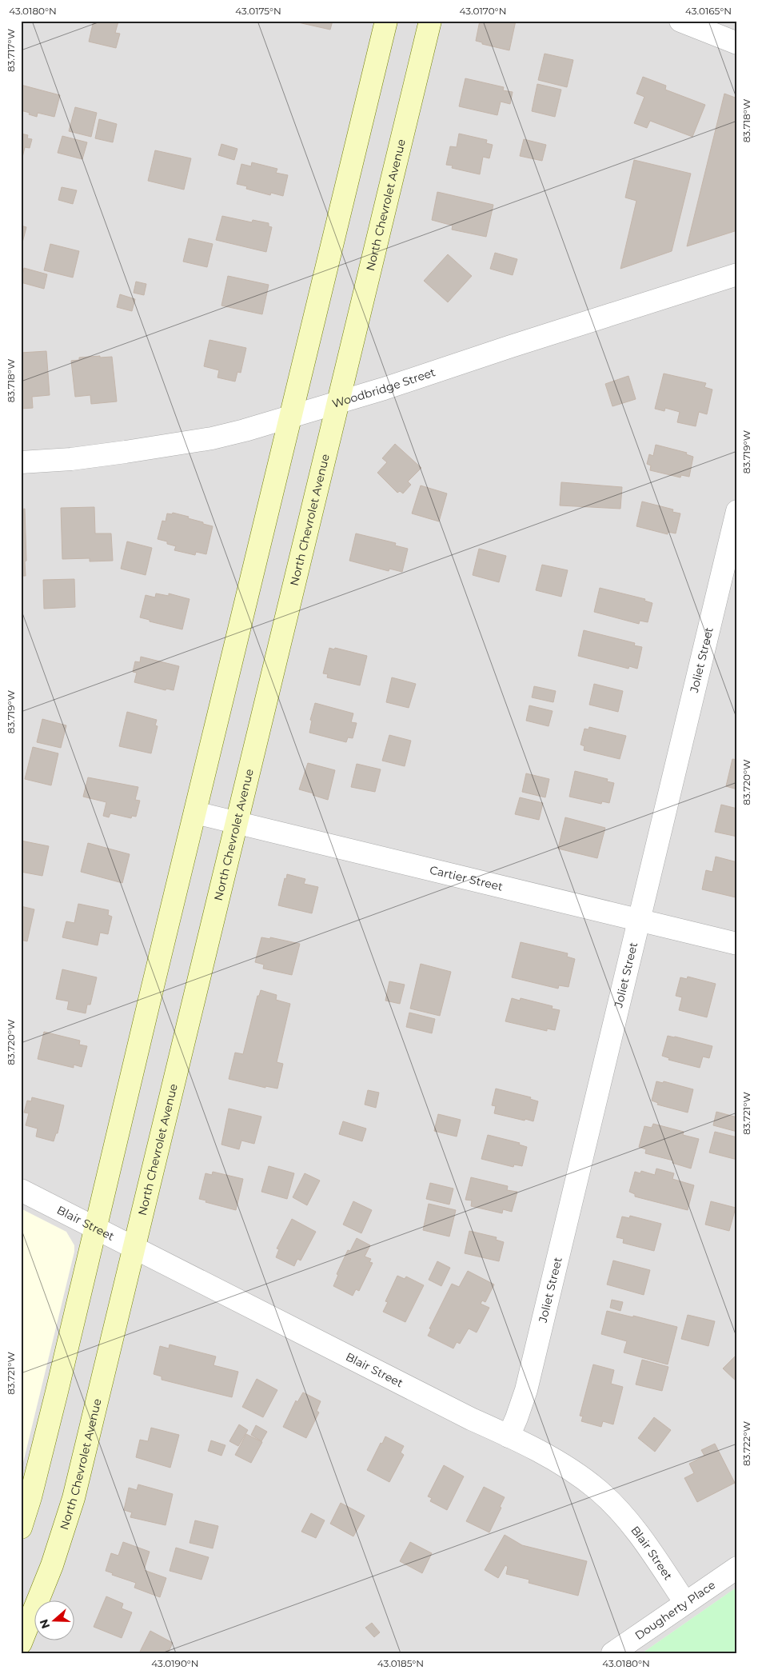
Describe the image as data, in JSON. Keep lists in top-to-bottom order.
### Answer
{
  "streets": {
    "street": [
      "North Chevrolet Avenue",
      "Woodbridge Street",
      "Joliet Street",
      "Cartier Street",
      "Blair Street",
      "Dougherty Place"
    ]
  },
  "crossings": [
    ["North Chevrolet Avenue", "Woodbridge Street"],
    ["North Chevrolet Avenue", "Cartier Street"],
    ["North Chevrolet Avenue", "Blair Street"],
    ["Joliet Street", "Cartier Street"],
    ["Joliet Street", "Blair Street"],
    ["Blair Street", "Dougherty Place"]
  ],
  "north": "left",
  "coordinates": [
    "43.0180°N",
    "43.0175°N",
    "43.0170°N",
    "43.0165°N",
    "83.717°W",
    "83.718°W",
    "83.719°W",
    "83.720°W",
    "83.721°W",
    "83.722°W",
    "43.0190°N",
    "43.0185°N"
  ]
}
